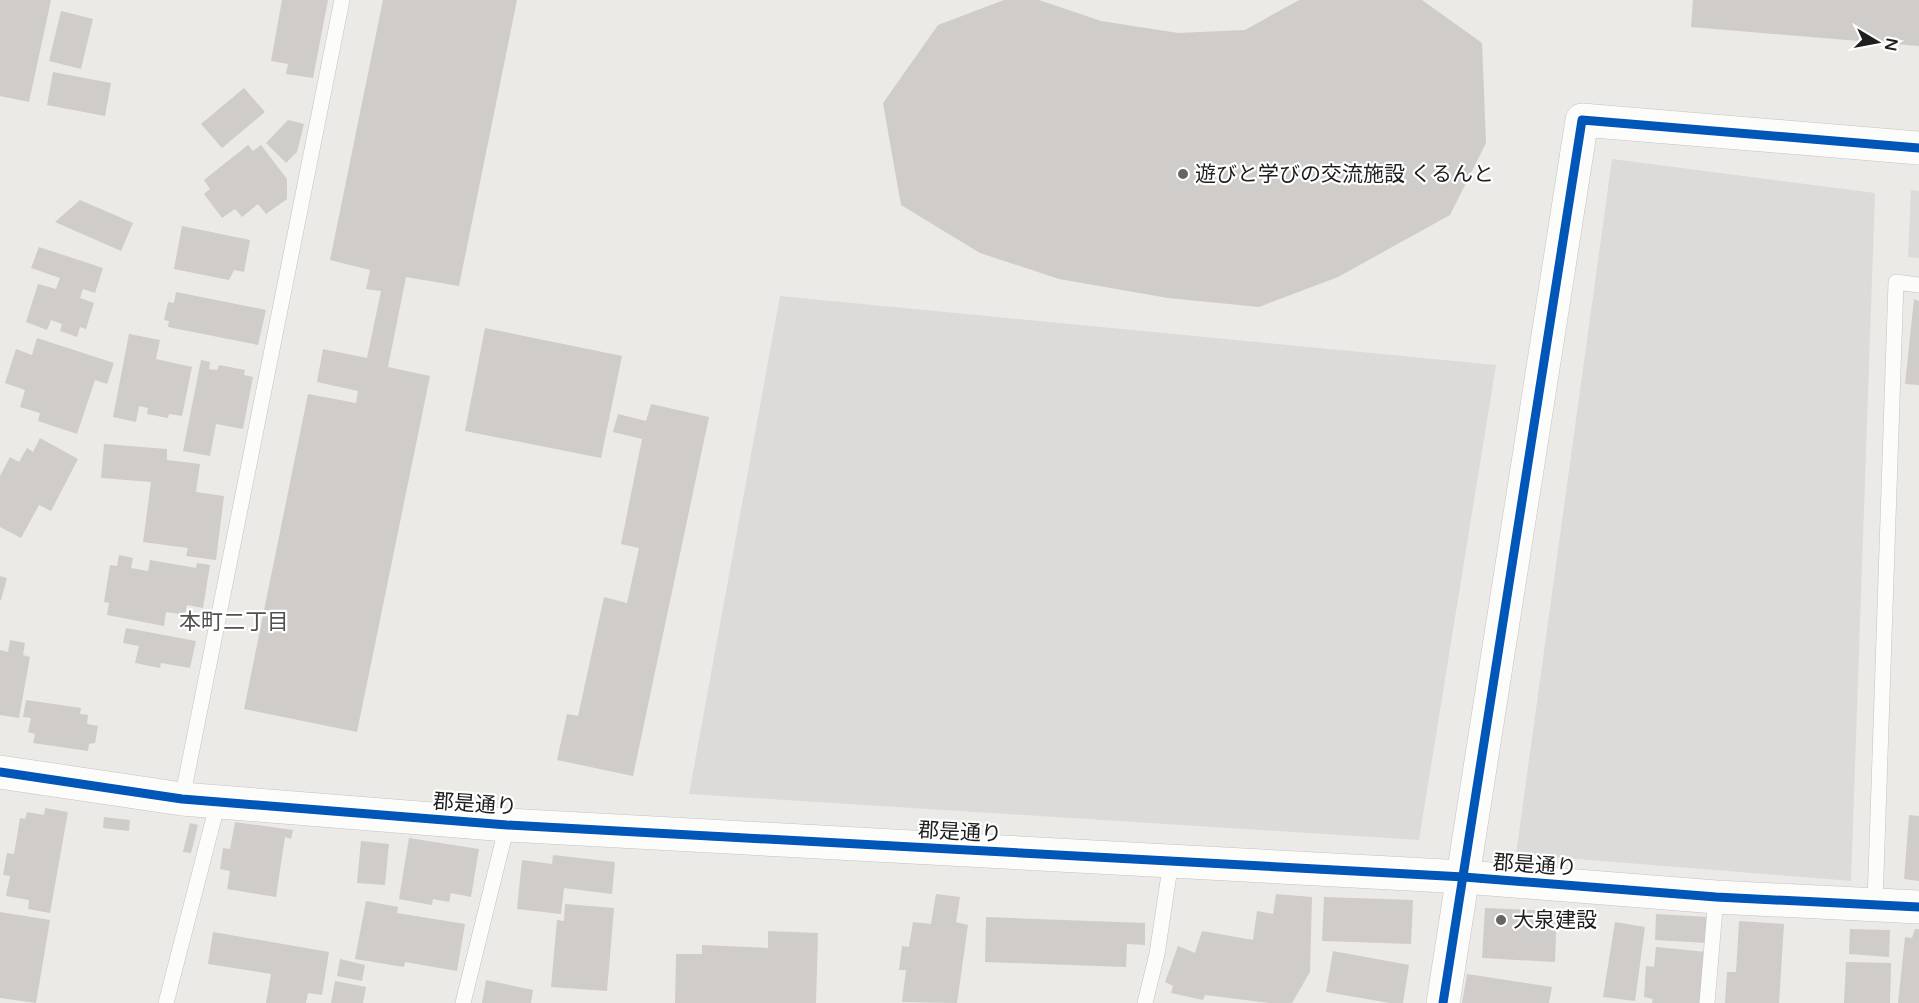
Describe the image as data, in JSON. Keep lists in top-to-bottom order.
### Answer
{
  "streets": {
    "street": ["郡是通り"]
  },
  "districts": ["本町二丁目"],
  "places": ["遊びと学びの交流施設 くるんと", "大泉建設"],
  "north": "right"
}
